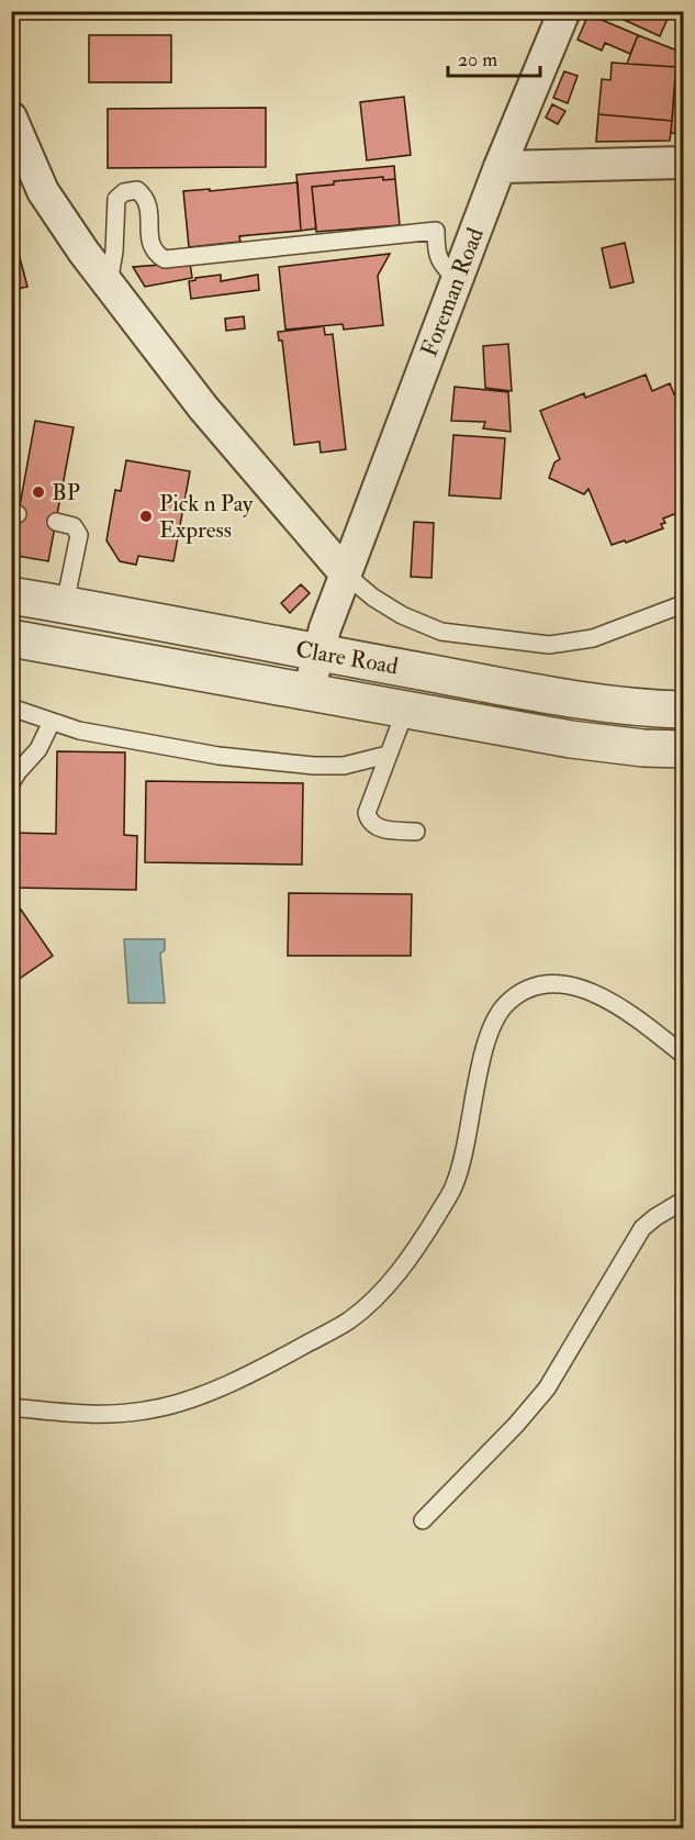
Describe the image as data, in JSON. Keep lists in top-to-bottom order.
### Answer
{
  "streets": {
    "street": ["Foreman Road", "Clare Road"]
  },
  "crossings": [
    ["Foreman Road", "Clare Road"]
  ],
  "places": ["BP", "Pick n Pay Express"],
  "scale_bar": "20 m"
}
